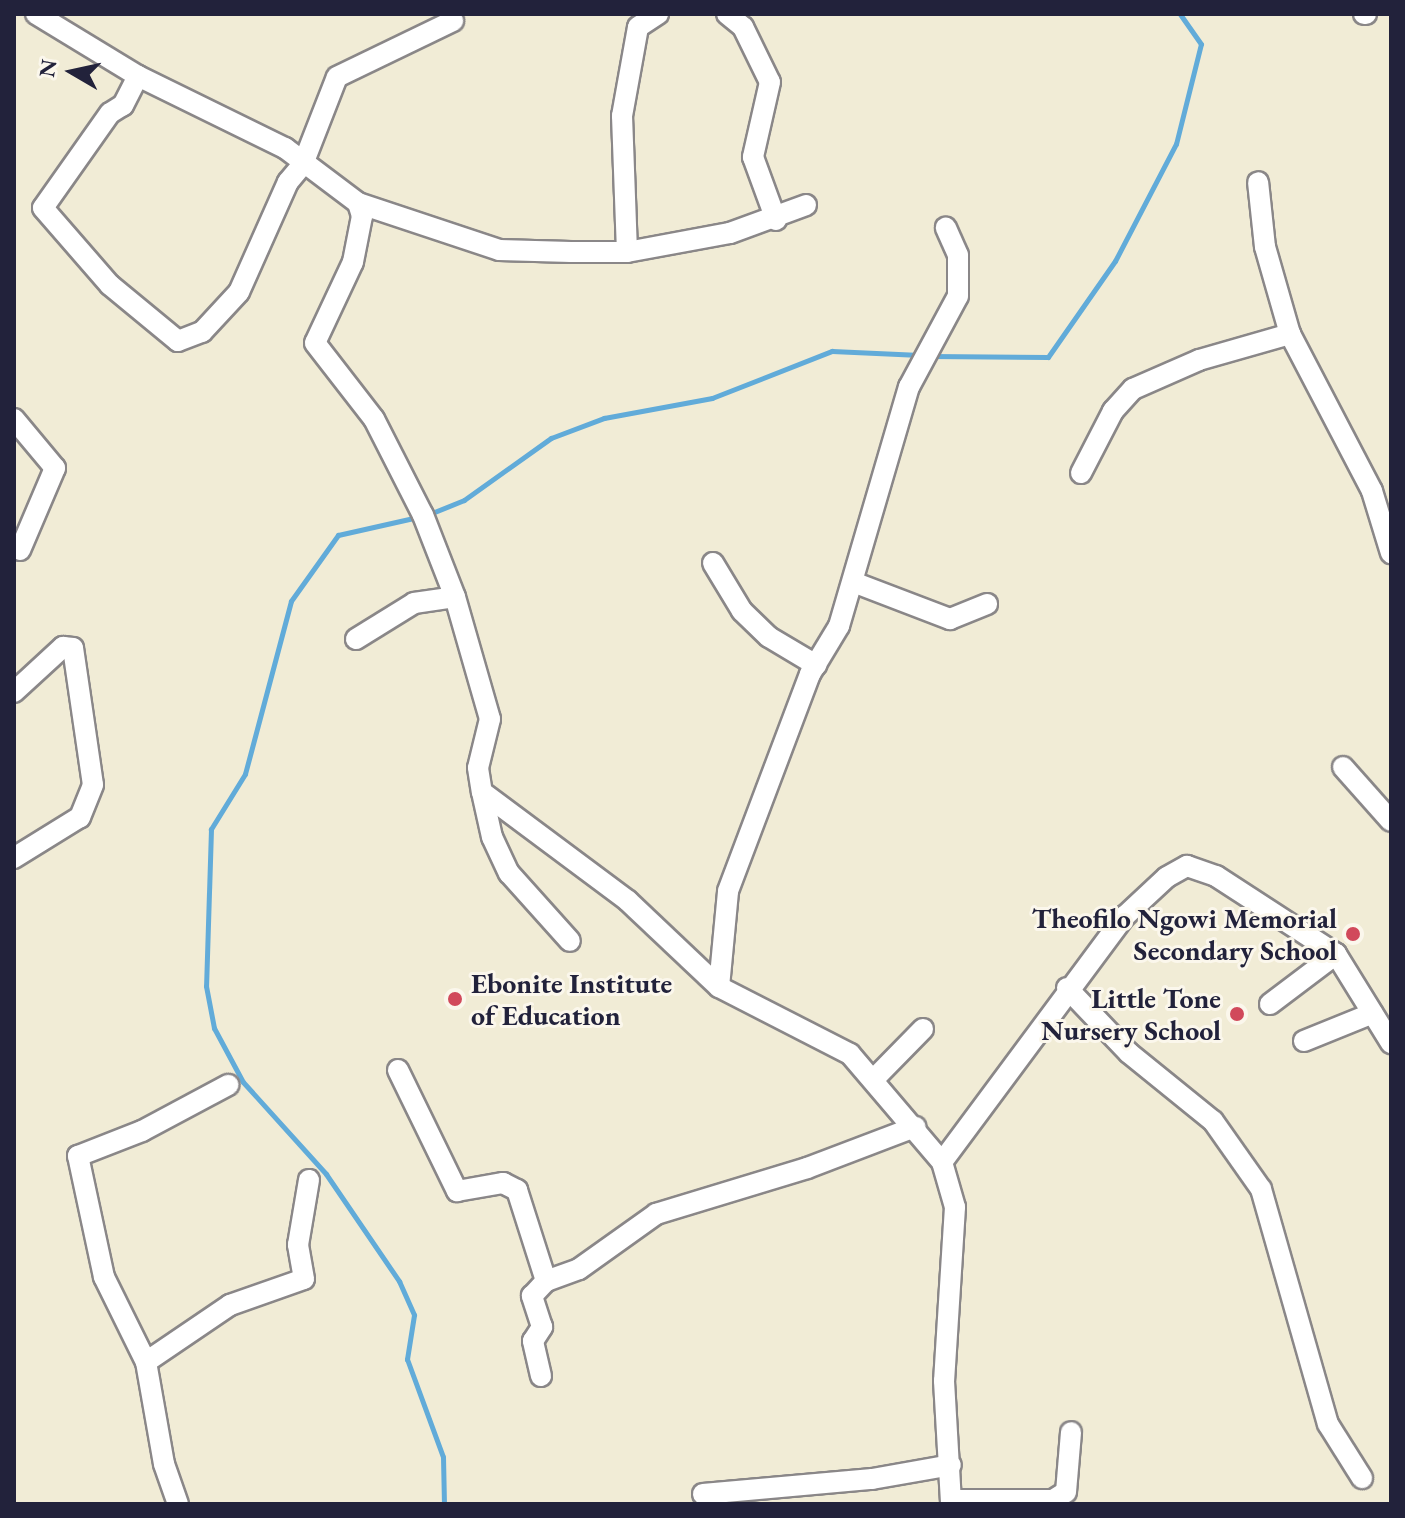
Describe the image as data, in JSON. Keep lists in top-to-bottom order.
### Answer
{
  "places": ["Theofilo Ngowi Memorial Secondary School", "Ebonite Institute of Education", "Little Tone Nursery School"],
  "north": "left"
}
